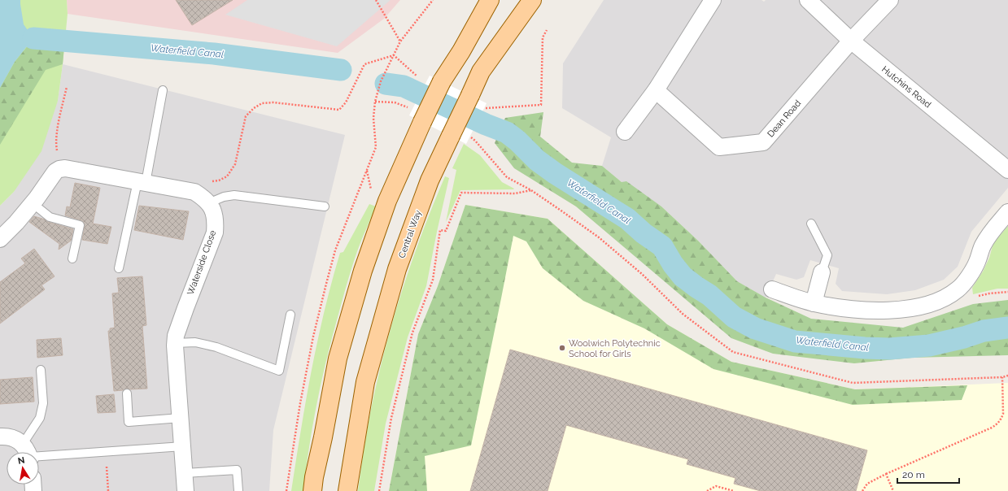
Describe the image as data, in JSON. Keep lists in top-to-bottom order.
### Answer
{
  "streets": {
    "main road": ["Central Way"],
    "street": ["Hutchins Road", "Dean Road", "Waterside Close"]
  },
  "crossings": [
    ["Hutchins Road", "Dean Road"]
  ],
  "water": ["Waterfield Canal"],
  "places": ["Woolwich Polytechnic School for Girls"],
  "scale_bar": "20 m",
  "north": "top"
}
